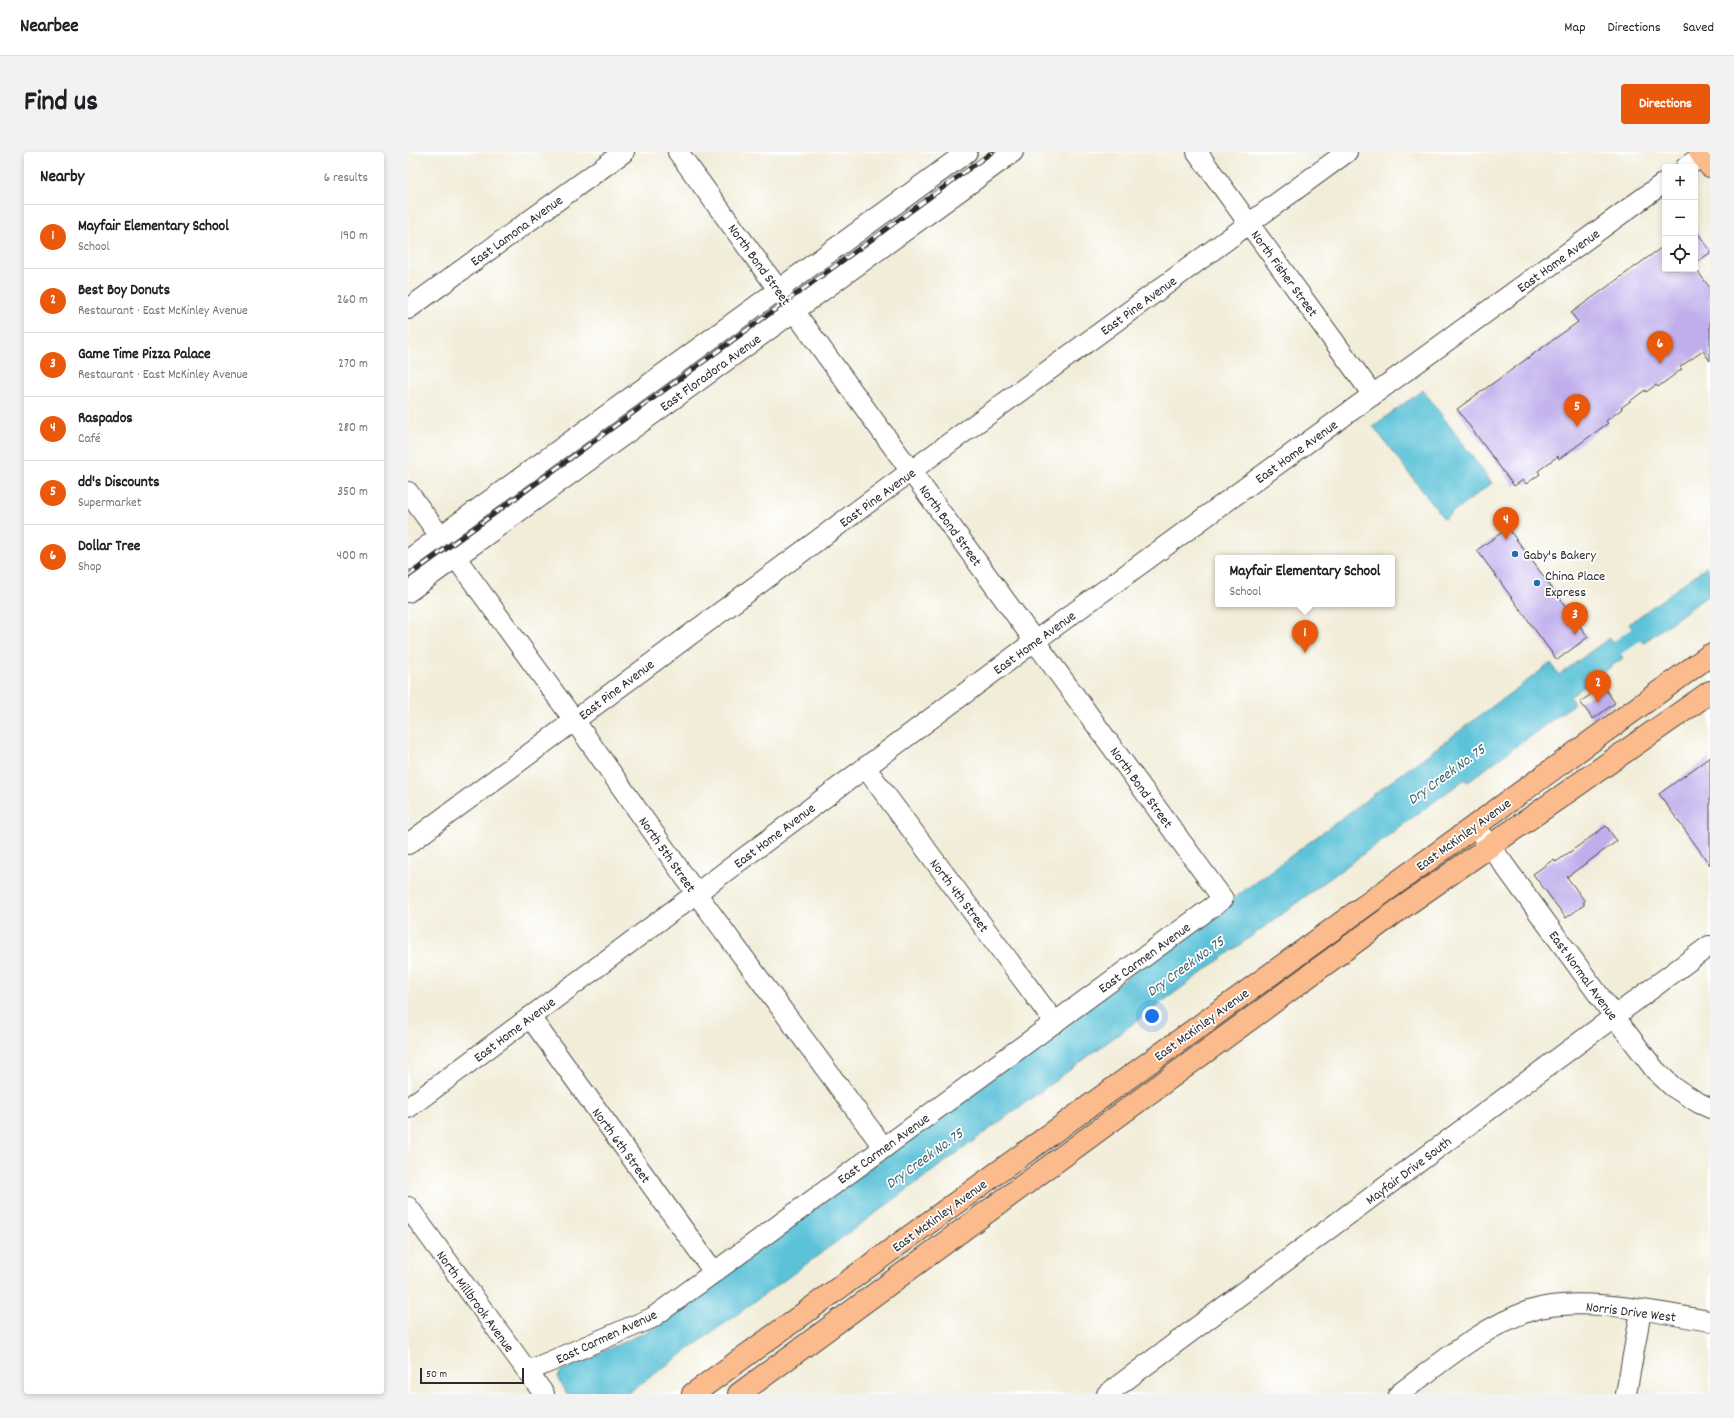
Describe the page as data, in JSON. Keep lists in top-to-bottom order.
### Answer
{
  "streets": {
    "main road": ["East McKinley Avenue"],
    "street": [
      "East Lamona Avenue",
      "East Home Avenue",
      "North Bond Street",
      "North Fisher Street",
      "East Pine Avenue",
      "East Floradora Avenue",
      "North 5th Street",
      "North 4th Street",
      "East Carmen Avenue",
      "East Normal Avenue",
      "North 6th Street",
      "Mayfair Drive South",
      "North Millbrook Avenue",
      "Norris Drive West"
    ]
  },
  "crossings": [
    ["East Home Avenue", "North Bond Street"],
    ["East Home Avenue", "North Fisher Street"],
    ["East Home Avenue", "North 5th Street"],
    ["East Home Avenue", "North 4th Street"],
    ["East Home Avenue", "North 6th Street"],
    ["North Bond Street", "East Pine Avenue"],
    ["North Bond Street", "East Floradora Avenue"],
    ["North Bond Street", "East Carmen Avenue"],
    ["North Fisher Street", "East Pine Avenue"],
    ["East Pine Avenue", "North 5th Street"],
    ["East Floradora Avenue", "North 5th Street"],
    ["East McKinley Avenue", "East Normal Avenue"],
    ["North 5th Street", "East Carmen Avenue"],
    ["North 4th Street", "East Carmen Avenue"],
    ["East Carmen Avenue", "North 6th Street"],
    ["East Carmen Avenue", "North Millbrook Avenue"],
    ["East Normal Avenue", "Mayfair Drive South"]
  ],
  "water": ["Dry Creek No. 75"],
  "places": ["Gaby's Bakery", "China Place Express"],
  "scale_bar": "50 m",
  "page": {
    "header": "Nearbee",
    "nav": ["Map", "Directions", "Saved"],
    "title": "Find us",
    "buttons": "Directions",
    "heading": ["Nearby", "6 results"],
    "map_buttons": ["+", "−"],
    "list": [
      {
        "mark": "1",
        "name": "Mayfair Elementary School",
        "note": "School",
        "value": "190 m"
      },
      {
        "mark": "2",
        "name": "Best Boy Donuts",
        "note": "Restaurant · East McKinley Avenue",
        "value": "260 m"
      },
      {
        "mark": "3",
        "name": "Game Time Pizza Palace",
        "note": "Restaurant · East McKinley Avenue",
        "value": "270 m"
      },
      {
        "mark": "4",
        "name": "Raspados",
        "note": "Café",
        "value": "280 m"
      },
      {
        "mark": "5",
        "name": "dd's Discounts",
        "note": "Supermarket",
        "value": "350 m"
      },
      {
        "mark": "6",
        "name": "Dollar Tree",
        "note": "Shop",
        "value": "400 m"
      }
    ],
    "pins": [
      "6",
      "5",
      "4",
      "3",
      "1",
      "2"
    ],
    "popup": ["Mayfair Elementary School", "School"],
    "scale": "50 m"
  }
}
